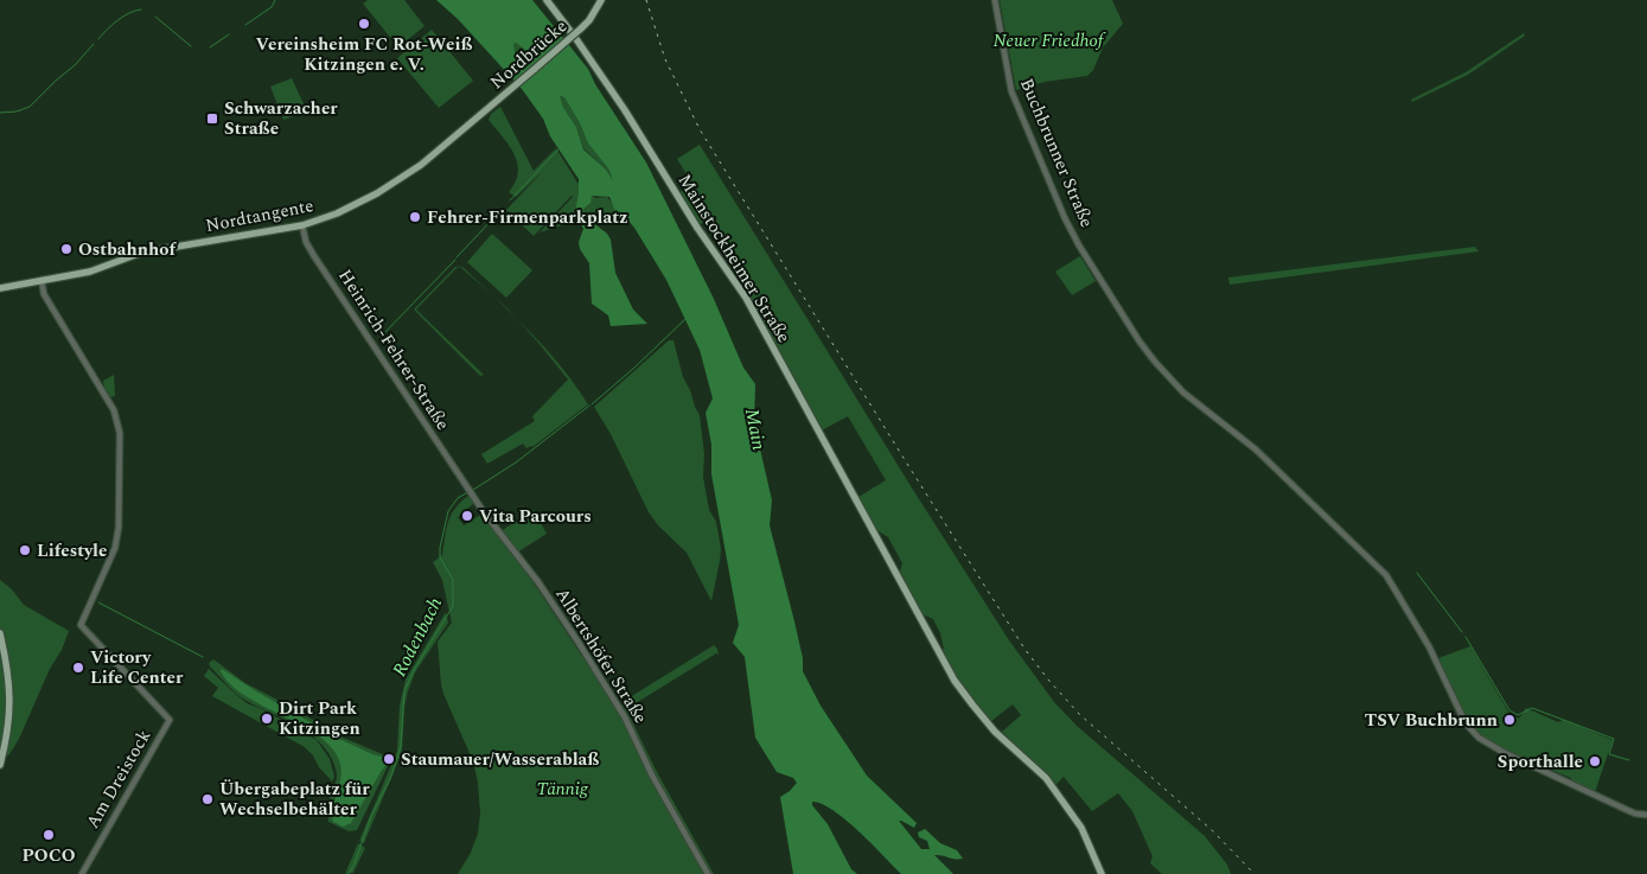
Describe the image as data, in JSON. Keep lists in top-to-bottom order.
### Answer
{
  "streets": {
    "main road": ["Nordbrücke", "Nordtangente", "Mainstockheimer Straße"],
    "street": [
      "Buchbrunner Straße",
      "Heinrich-Fehrer-Straße",
      "Albertshöfer Straße",
      "Am Dreistock"
    ]
  },
  "crossings": [
    ["Nordbrücke", "Nordtangente"],
    ["Nordtangente", "Heinrich-Fehrer-Straße"],
    ["Nordtangente", "Am Dreistock"],
    ["Heinrich-Fehrer-Straße", "Albertshöfer Straße"]
  ],
  "water": ["Main", "Rodenbach"],
  "parks": ["Neuer Friedhof", "Tännig"],
  "places": {
    "other": [
      "Vereinsheim FC Rot-Weiß Kitzingen e. V.",
      "Fehrer-Firmenparkplatz",
      "Ostbahnhof",
      "Vita Parcours",
      "Lifestyle",
      "Victory Life Center",
      "Dirt Park Kitzingen",
      "TSV Buchbrunn",
      "Staumauer/Wasserablaß",
      "Sporthalle",
      "Übergabeplatz für Wechselbehälter",
      "POCO"
    ],
    "transit": ["Schwarzacher Straße"]
  }
}
